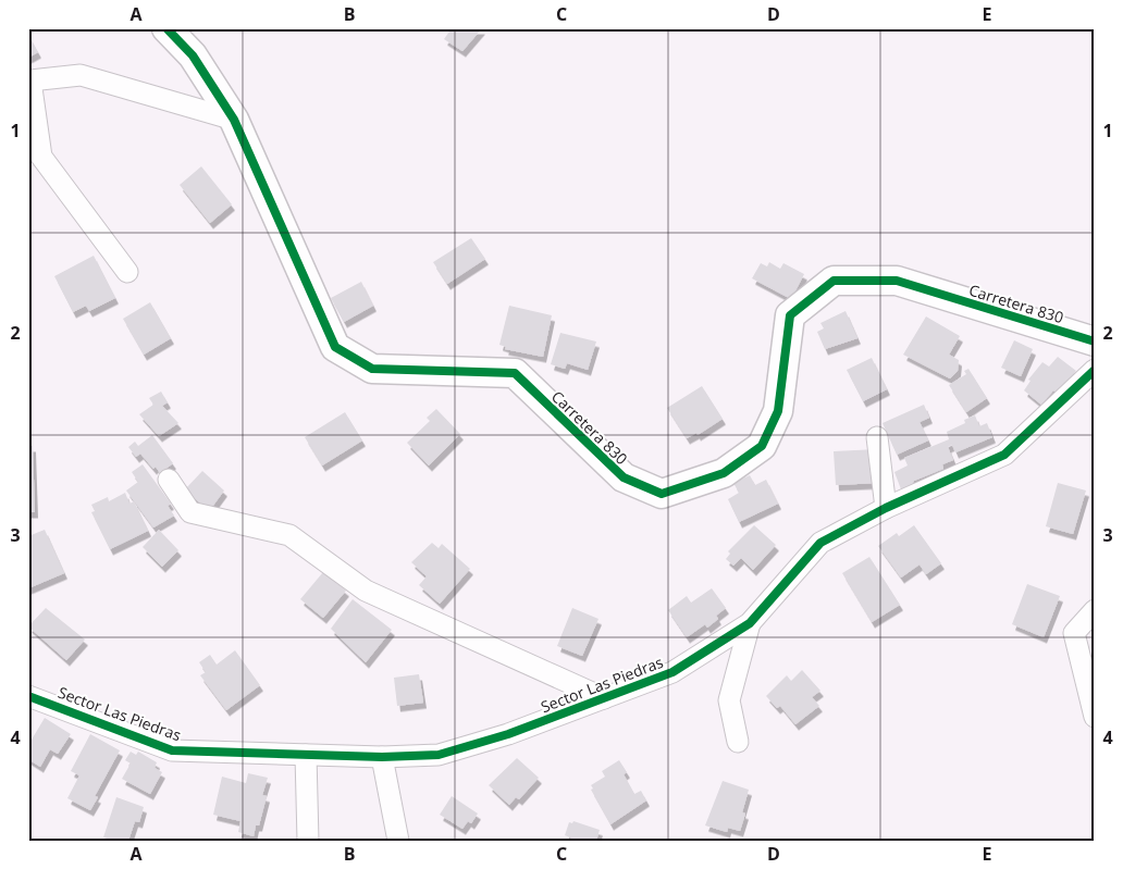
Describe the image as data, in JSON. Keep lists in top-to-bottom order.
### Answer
{
  "streets": {
    "street": ["Carretera 830", "Sector Las Piedras"]
  },
  "grid": {
    "columns": [
      "A",
      "B",
      "C",
      "D",
      "E"
    ],
    "rows": [
      "1",
      "2",
      "3",
      "4"
    ]
  }
}
